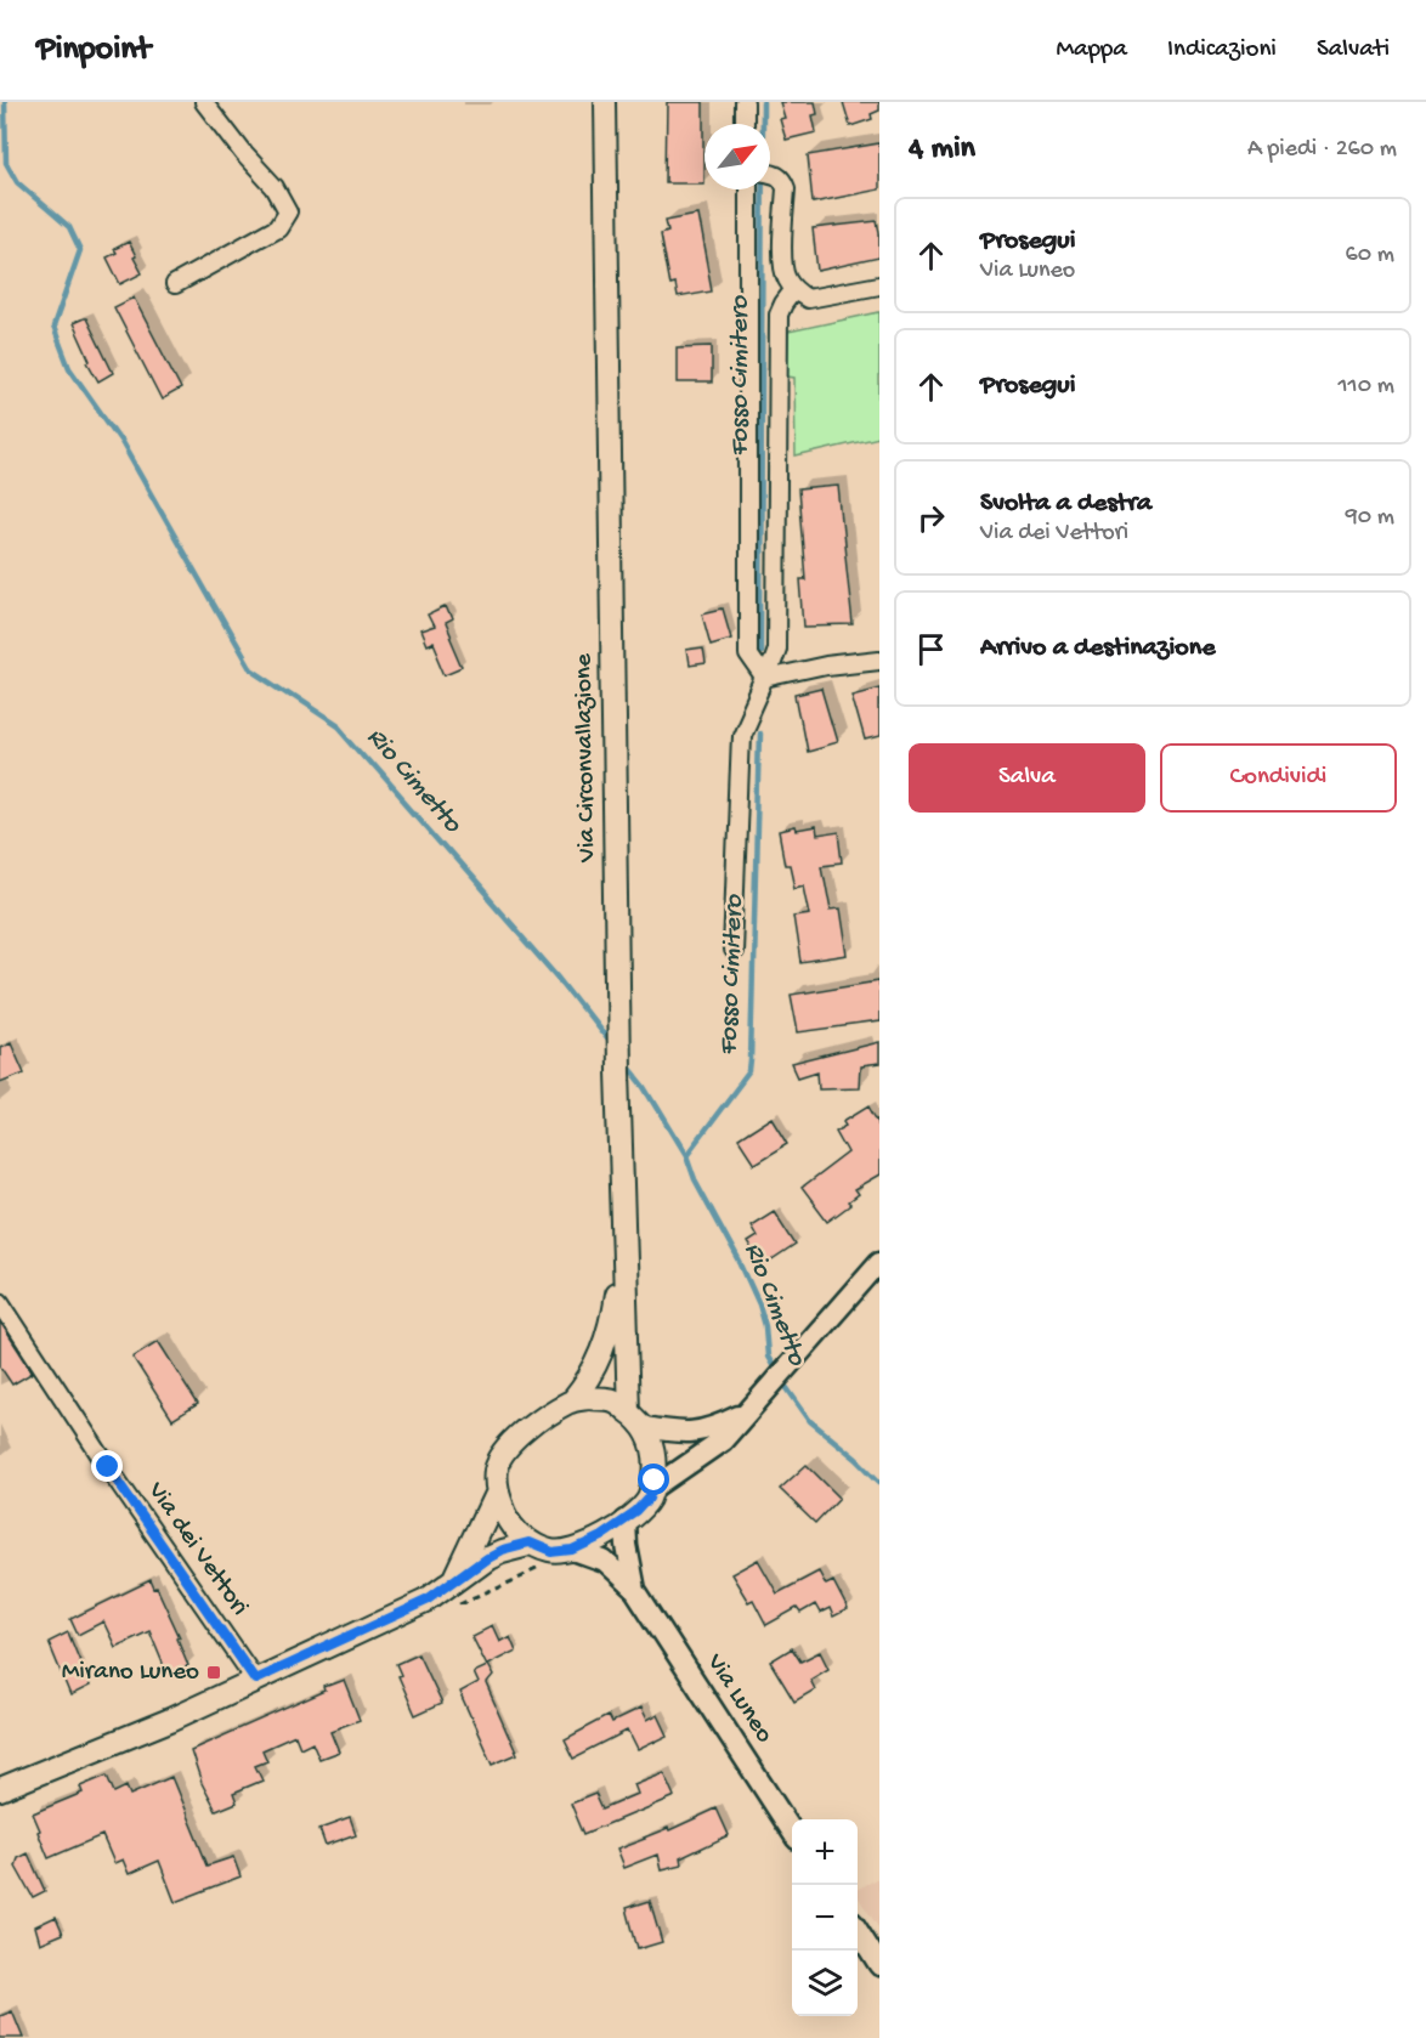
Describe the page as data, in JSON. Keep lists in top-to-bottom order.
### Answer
{
  "streets": {
    "main road": ["Via Circonvallazione"],
    "street": ["Via dei Vettori", "Via Luneo"]
  },
  "water": ["Fosso Cimitero", "Rio Cimetto"],
  "places": {
    "transit": ["Mirano Luneo"]
  },
  "north": "top right",
  "page": {
    "header": "Pinpoint",
    "nav": ["Mappa", "Indicazioni", "Salvati"],
    "heading": ["4 min", "A piedi · 260 m"],
    "list": [
      ["Prosegui", "Via Luneo", "60 m"],
      ["Prosegui", "110 m"],
      ["Svolta a destra", "Via dei Vettori", "90 m"],
      "Arrivo a destinazione"
    ],
    "buttons": ["Salva", "Condividi"],
    "map_buttons": ["+", "−"]
  }
}
